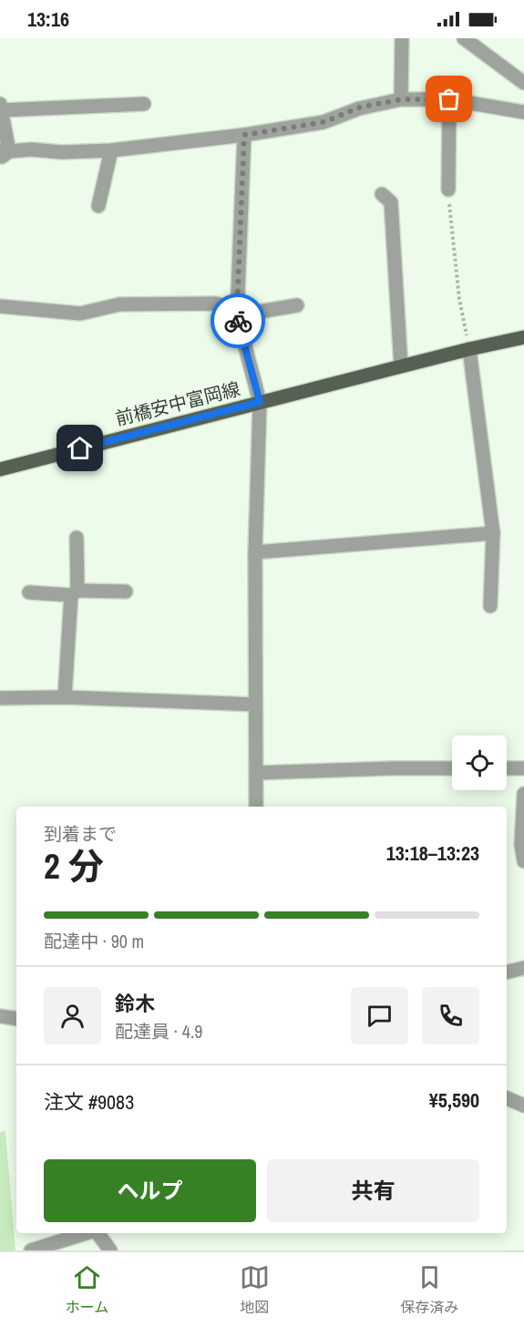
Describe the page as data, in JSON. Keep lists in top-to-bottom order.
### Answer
{
  "streets": {
    "main road": ["前橋安中富岡線"]
  },
  "page": {
    "status": "13:16",
    "heading": ["2 分", "到着まで", "13:18–13:23"],
    "panel": [
      "鈴木",
      "配達員 · 4.9",
      "注文 #9083",
      "¥5,590"
    ],
    "bar": "配達中 · 90 m",
    "buttons": ["ヘルプ", "共有"],
    "tabs": ["ホーム", "地図", "保存済み"]
  }
}
